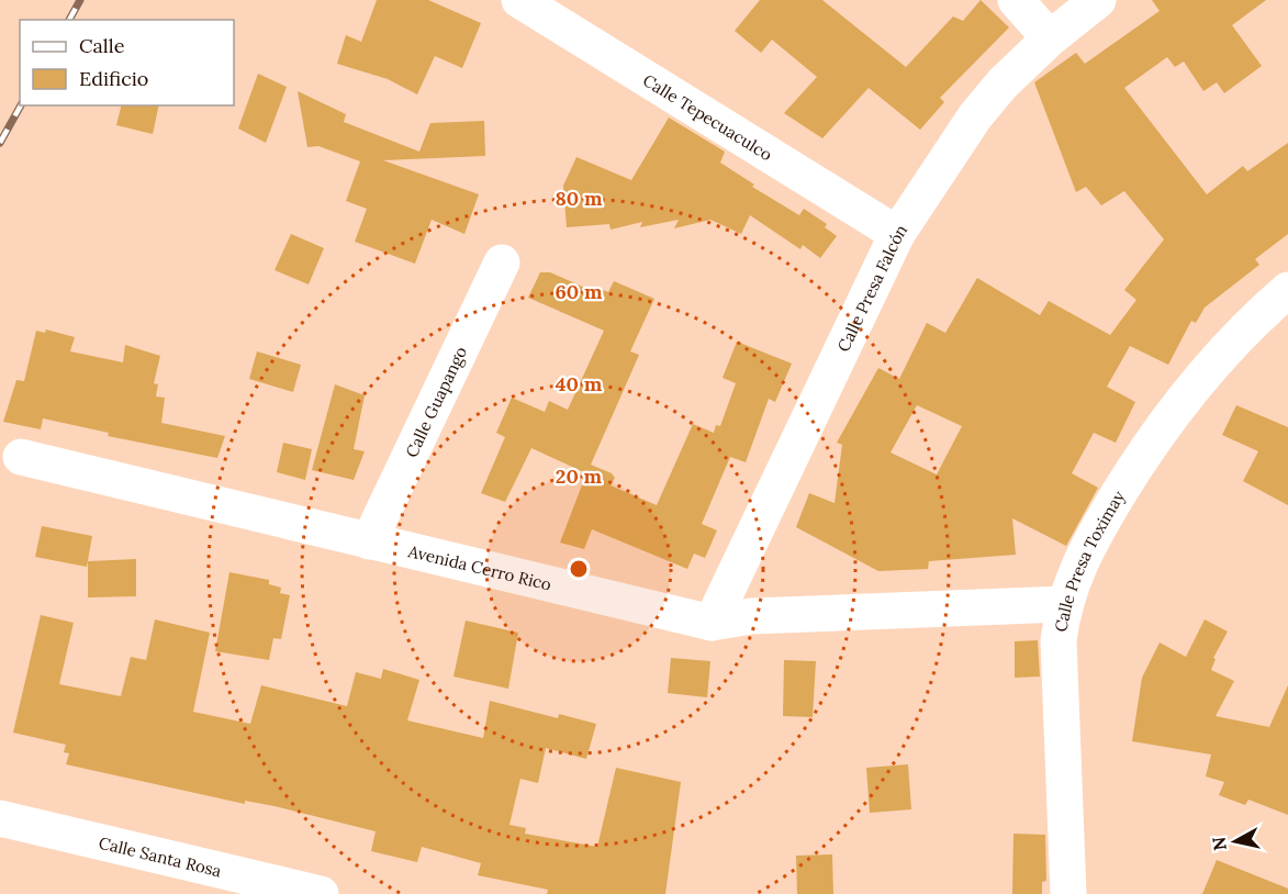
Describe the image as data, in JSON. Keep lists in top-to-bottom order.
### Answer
{
  "streets": {
    "street": [
      "Calle Tepecuaculco",
      "Calle Presa Falcón",
      "Calle Guapango",
      "Calle Presa Toximay",
      "Avenida Cerro Rico",
      "Calle Santa Rosa"
    ]
  },
  "crossings": [
    ["Calle Tepecuaculco", "Calle Presa Falcón"],
    ["Calle Presa Falcón", "Avenida Cerro Rico"],
    ["Calle Guapango", "Avenida Cerro Rico"],
    ["Calle Presa Toximay", "Avenida Cerro Rico"]
  ],
  "legend": ["Calle", "Edificio"],
  "north": "left",
  "rings": [
    "80 m",
    "60 m",
    "40 m",
    "20 m"
  ]
}
